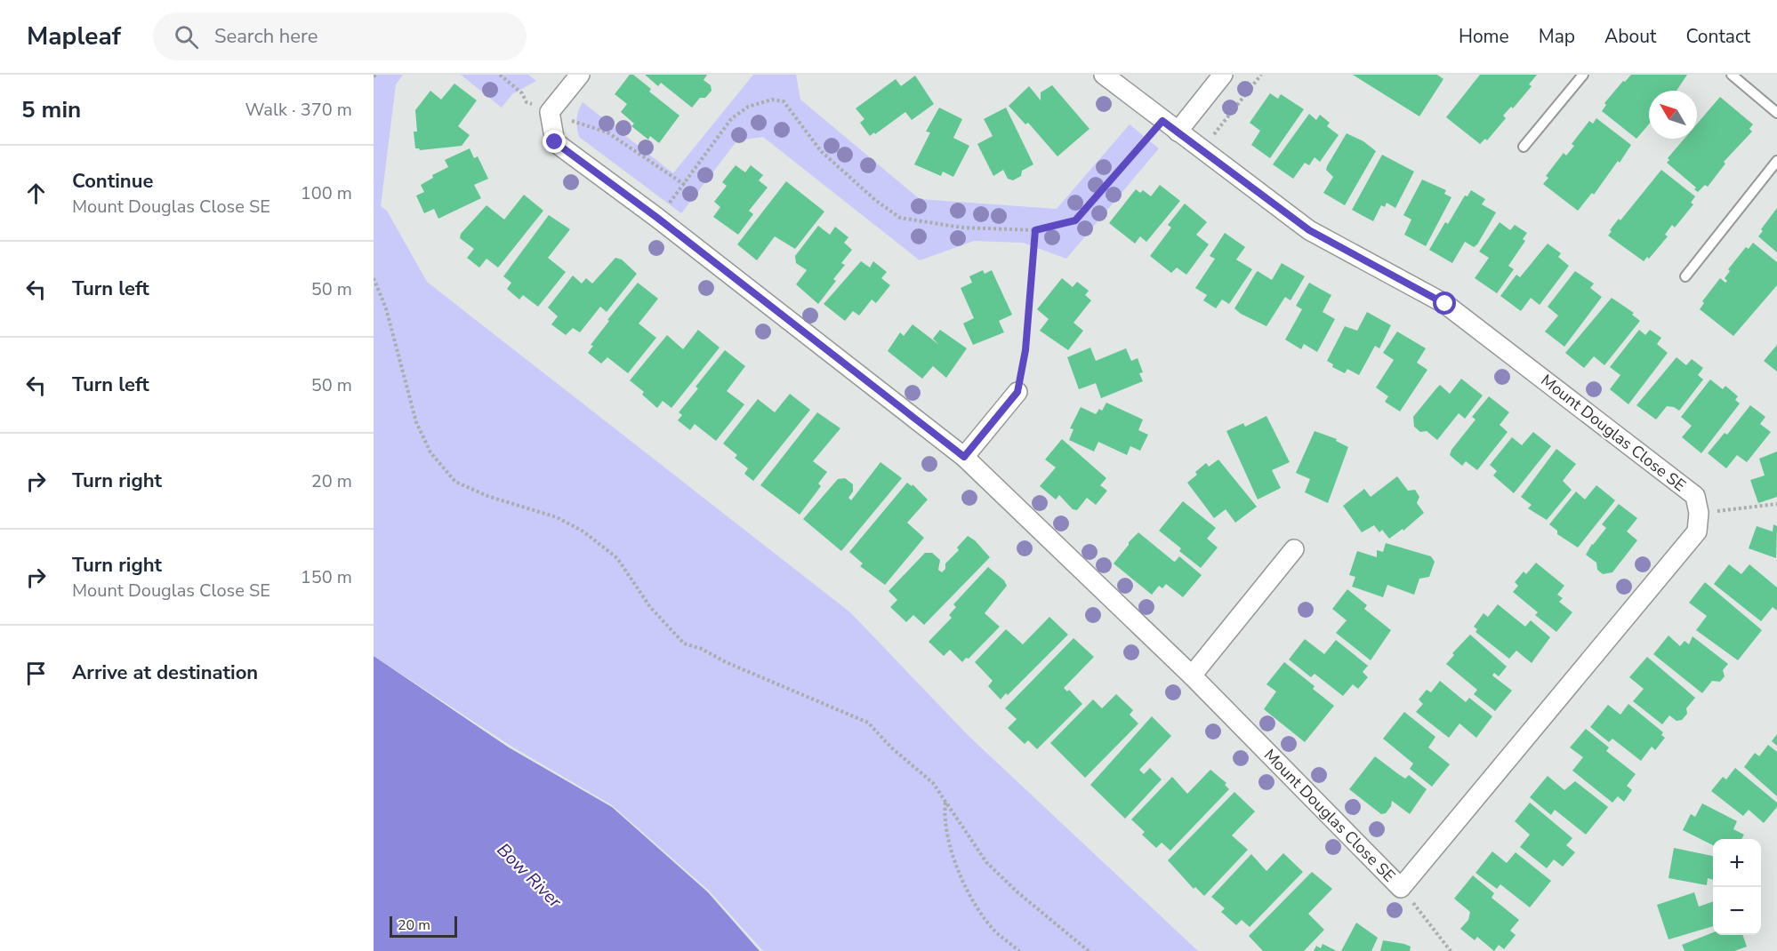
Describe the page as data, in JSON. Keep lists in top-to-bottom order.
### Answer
{
  "streets": {
    "street": ["Mount Douglas Close SE"]
  },
  "water": ["Bow River"],
  "scale_bar": "20 m",
  "north": "top left",
  "page": {
    "header": "Mapleaf",
    "search": "Search here",
    "nav": [
      "Home",
      "Map",
      "About",
      "Contact"
    ],
    "heading": ["5 min", "Walk · 370 m"],
    "list": [
      ["Continue", "Mount Douglas Close SE", "100 m"],
      ["Turn left", "50 m"],
      ["Turn left", "50 m"],
      ["Turn right", "20 m"],
      ["Turn right", "Mount Douglas Close SE", "150 m"],
      "Arrive at destination"
    ],
    "map_buttons": ["+", "−"],
    "scale": "20 m"
  }
}
